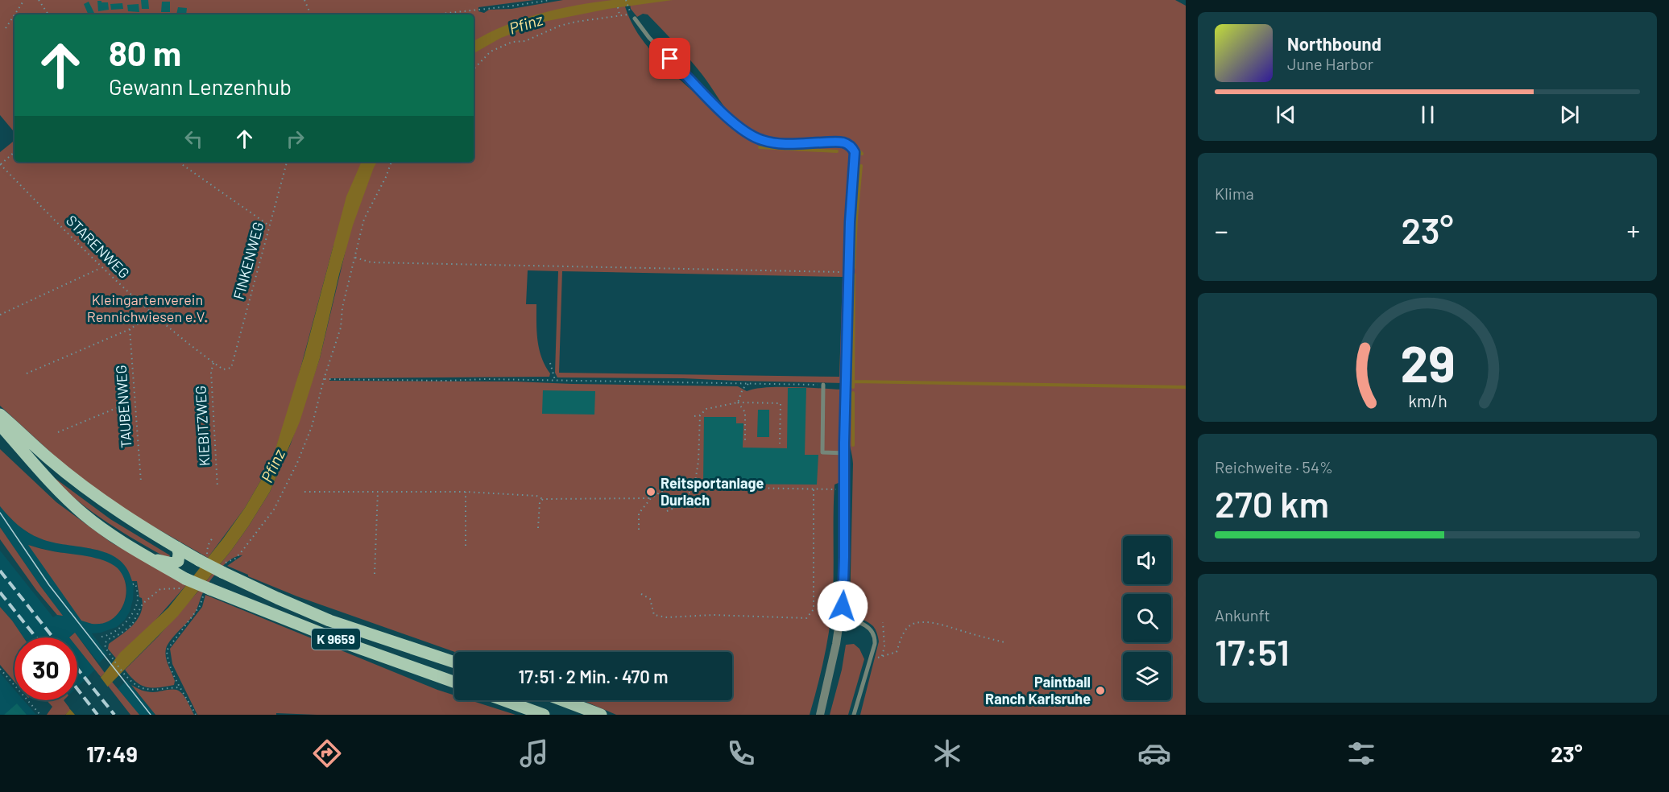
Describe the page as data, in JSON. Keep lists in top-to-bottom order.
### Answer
{
  "streets": {
    "main road": ["K 9659"],
    "path": [
      "STARENWEG",
      "FINKENWEG",
      "TAUBENWEG",
      "KIEBITZWEG"
    ]
  },
  "crossings": [
    ["STARENWEG", "FINKENWEG"],
    ["STARENWEG", "KIEBITZWEG"]
  ],
  "water": ["Pfinz"],
  "parks": ["Kleingartenverein Rennichwiesen e.V."],
  "places": ["Reitsportanlage Durlach", "Paintball Ranch Karlsruhe"],
  "page": {
    "turn": ["80 m", "Gewann Lenzenhub"],
    "song": ["Northbound", "June Harbor"],
    "tile": [
      "Klima",
      ["Reichweite · 54%", "270 km"],
      ["Ankunft", "17:51"]
    ],
    "heat": ["−", "23°", "+"],
    "limit": "30",
    "trip": "17:51 · 2 Min. · 470 m",
    "tabs": ["17:49", "23°"],
    "gauge": ["29", "km/h"]
  }
}
